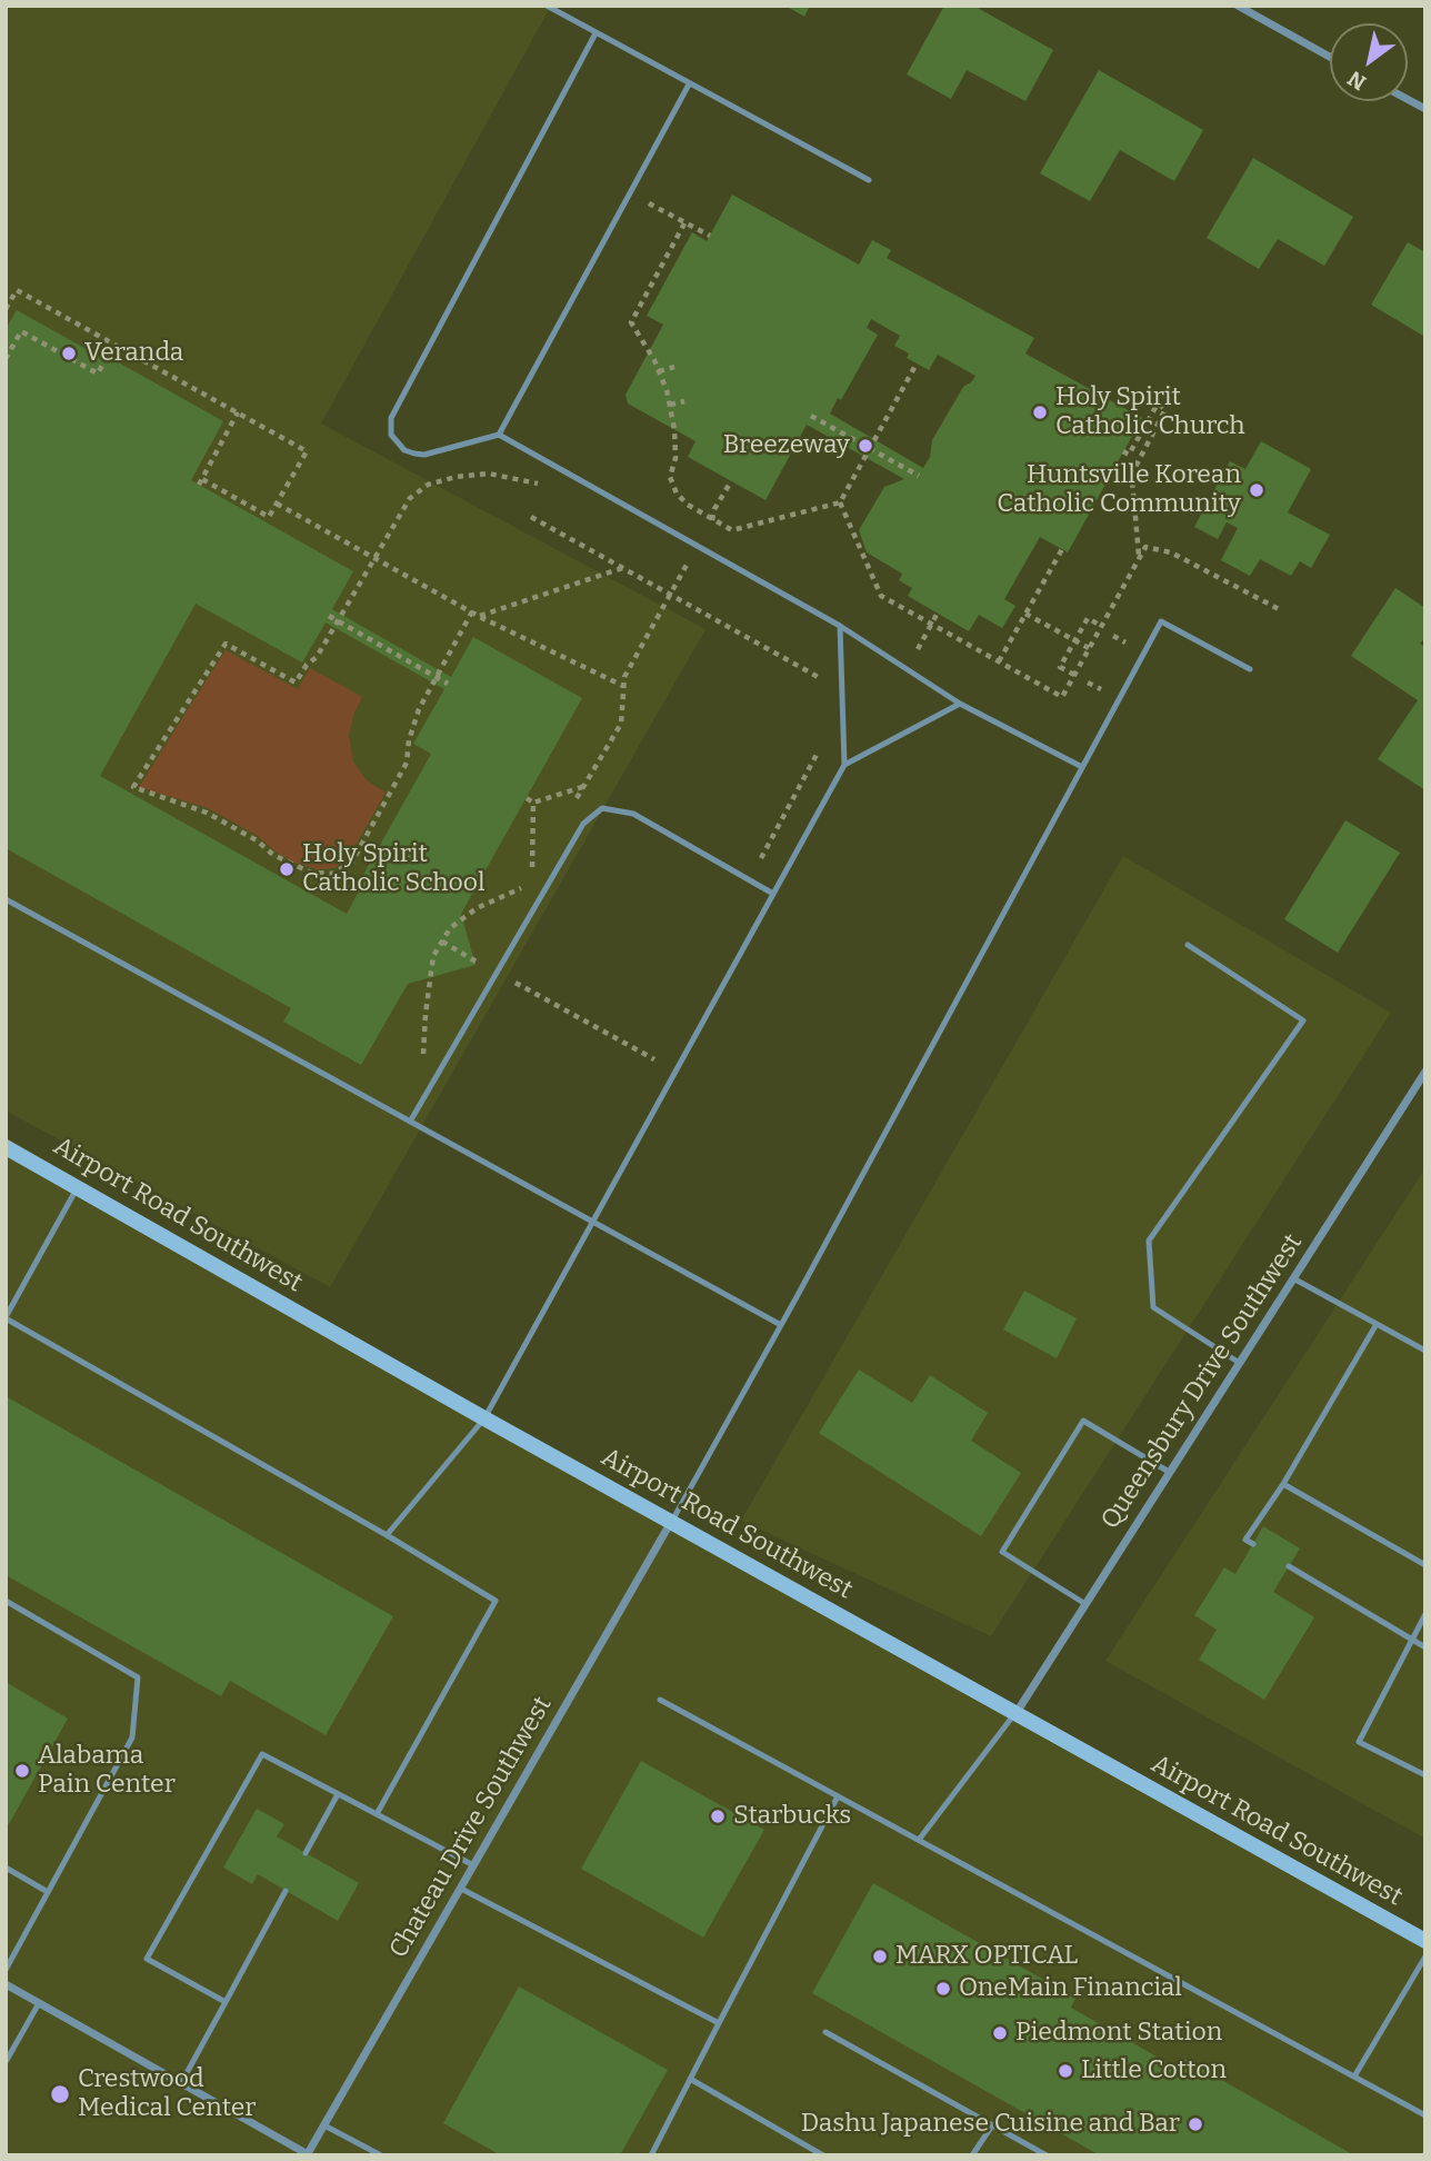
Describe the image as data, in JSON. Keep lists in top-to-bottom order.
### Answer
{
  "streets": {
    "main road": ["Airport Road Southwest"],
    "street": ["Queensbury Drive Southwest", "Chateau Drive Southwest"]
  },
  "crossings": [
    ["Airport Road Southwest", "Queensbury Drive Southwest"],
    ["Airport Road Southwest", "Chateau Drive Southwest"]
  ],
  "places": [
    "Veranda",
    "Holy Spirit Catholic Church",
    "Breezeway",
    "Huntsville Korean Catholic Community",
    "Holy Spirit Catholic School",
    "Alabama Pain Center",
    "Starbucks",
    "MARX OPTICAL",
    "OneMain Financial",
    "Piedmont Station",
    "Little Cotton",
    "Crestwood Medical Center",
    "Dashu Japanese Cuisine and Bar"
  ],
  "north": "bottom left"
}
